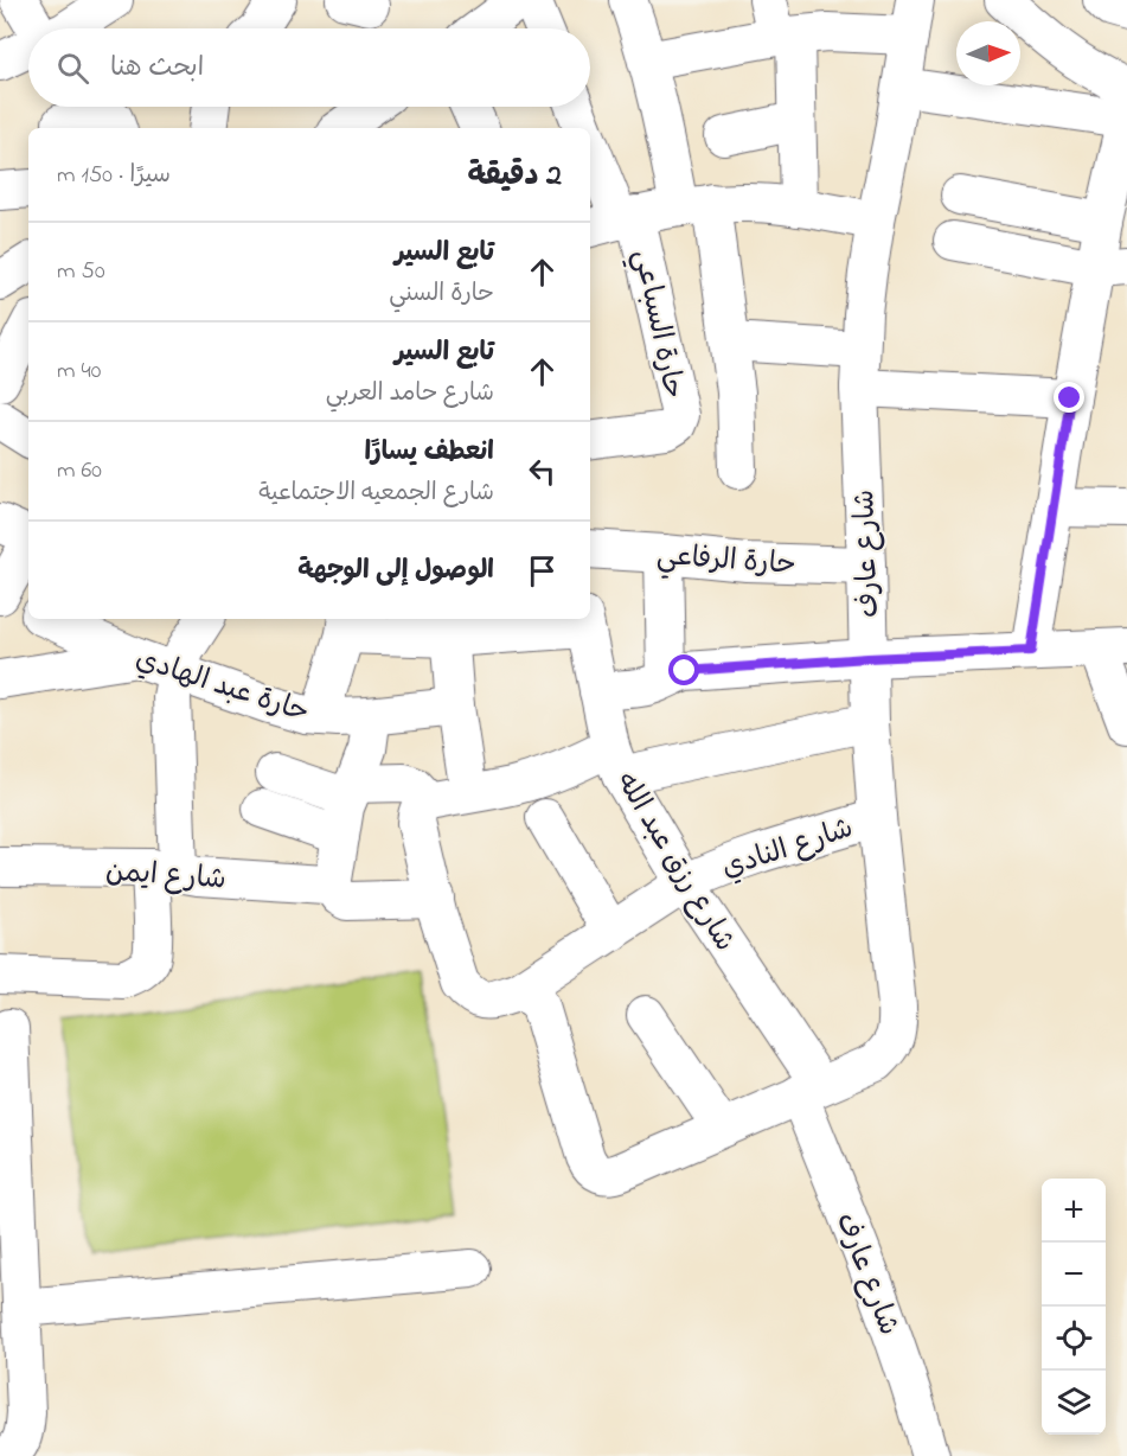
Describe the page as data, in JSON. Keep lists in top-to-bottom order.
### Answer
{
  "streets": {
    "street": [
      "حارة السباعي",
      "شارع عارف",
      "حارة الرفاعي",
      "حارة عبد الهادي",
      "شارع النادي",
      "شارع رزق عبد الله",
      "شارع ايمن"
    ]
  },
  "crossings": [
    ["شارع عارف", "حارة الرفاعي"],
    ["شارع عارف", "شارع النادي"],
    ["شارع عارف", "شارع رزق عبد الله"],
    ["شارع النادي", "شارع رزق عبد الله"],
    ["شارع النادي", "شارع ايمن"]
  ],
  "north": "right",
  "page": {
    "search": "ابحث هنا",
    "heading": ["2 دقيقة", "سيرًا · 150 m"],
    "list": [
      ["تابع السير", "حارة السني", "50 m"],
      ["تابع السير", "شارع حامد العربي", "40 m"],
      ["انعطف يسارًا", "شارع الجمعيه الاجتماعية", "60 m"],
      "الوصول إلى الوجهة"
    ],
    "map_buttons": ["+", "−"]
  }
}
